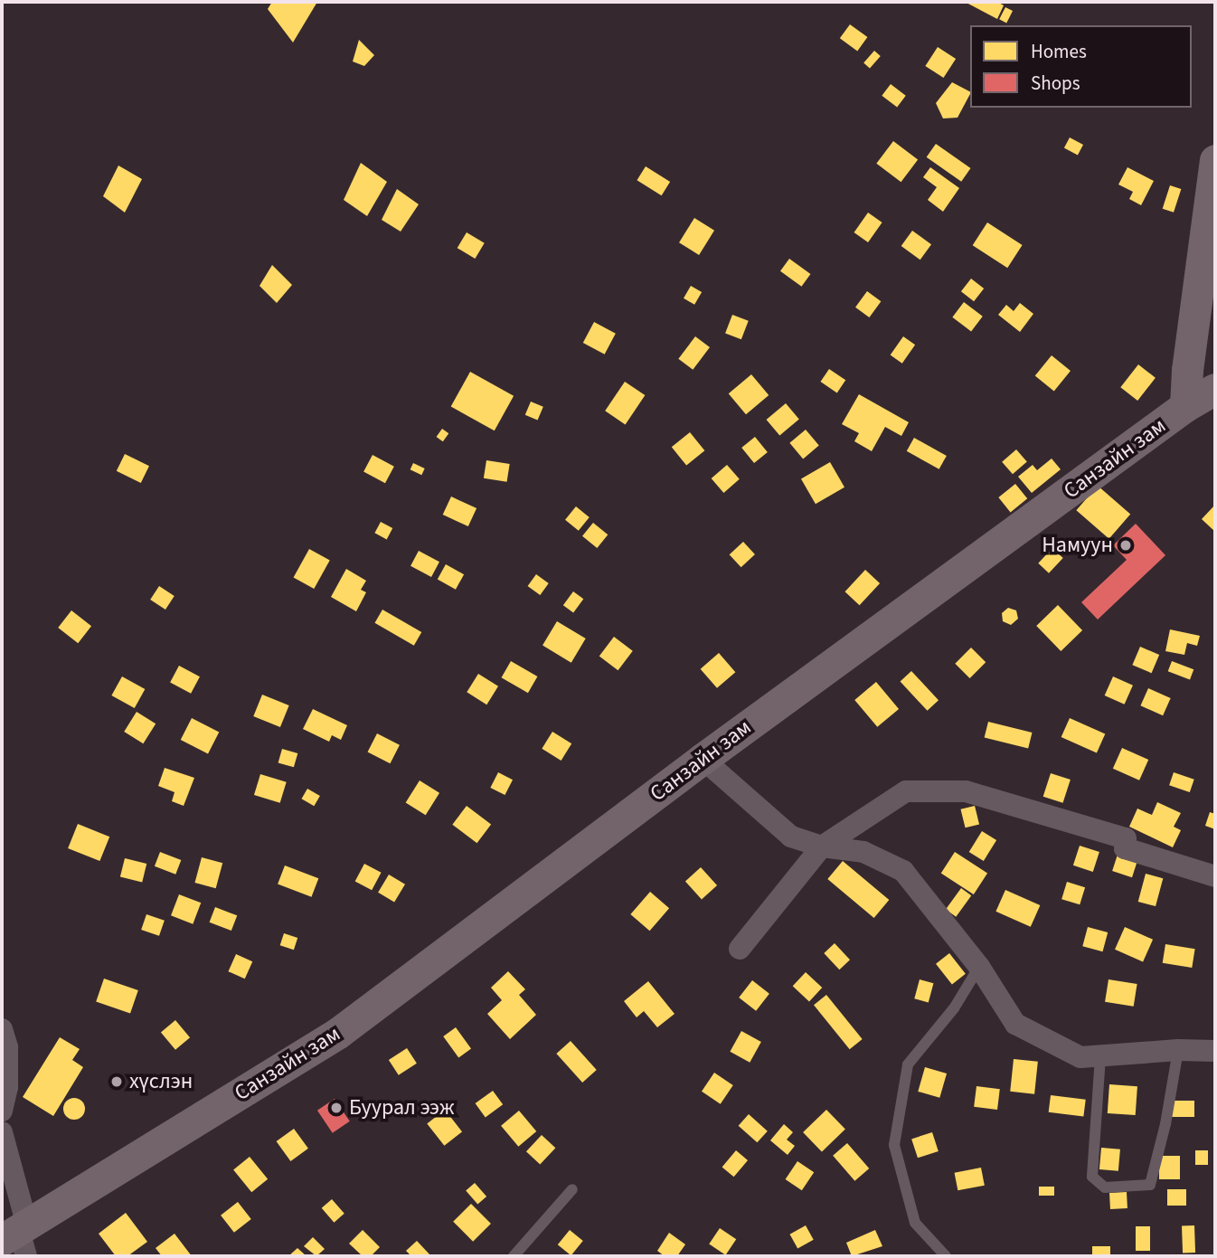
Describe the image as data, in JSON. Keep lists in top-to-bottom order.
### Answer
{
  "streets": {
    "main road": ["Санзайн зам"]
  },
  "places": ["Намуун", "хүслэн", "Буурал ээж"],
  "legend": ["Homes", "Shops"]
}
